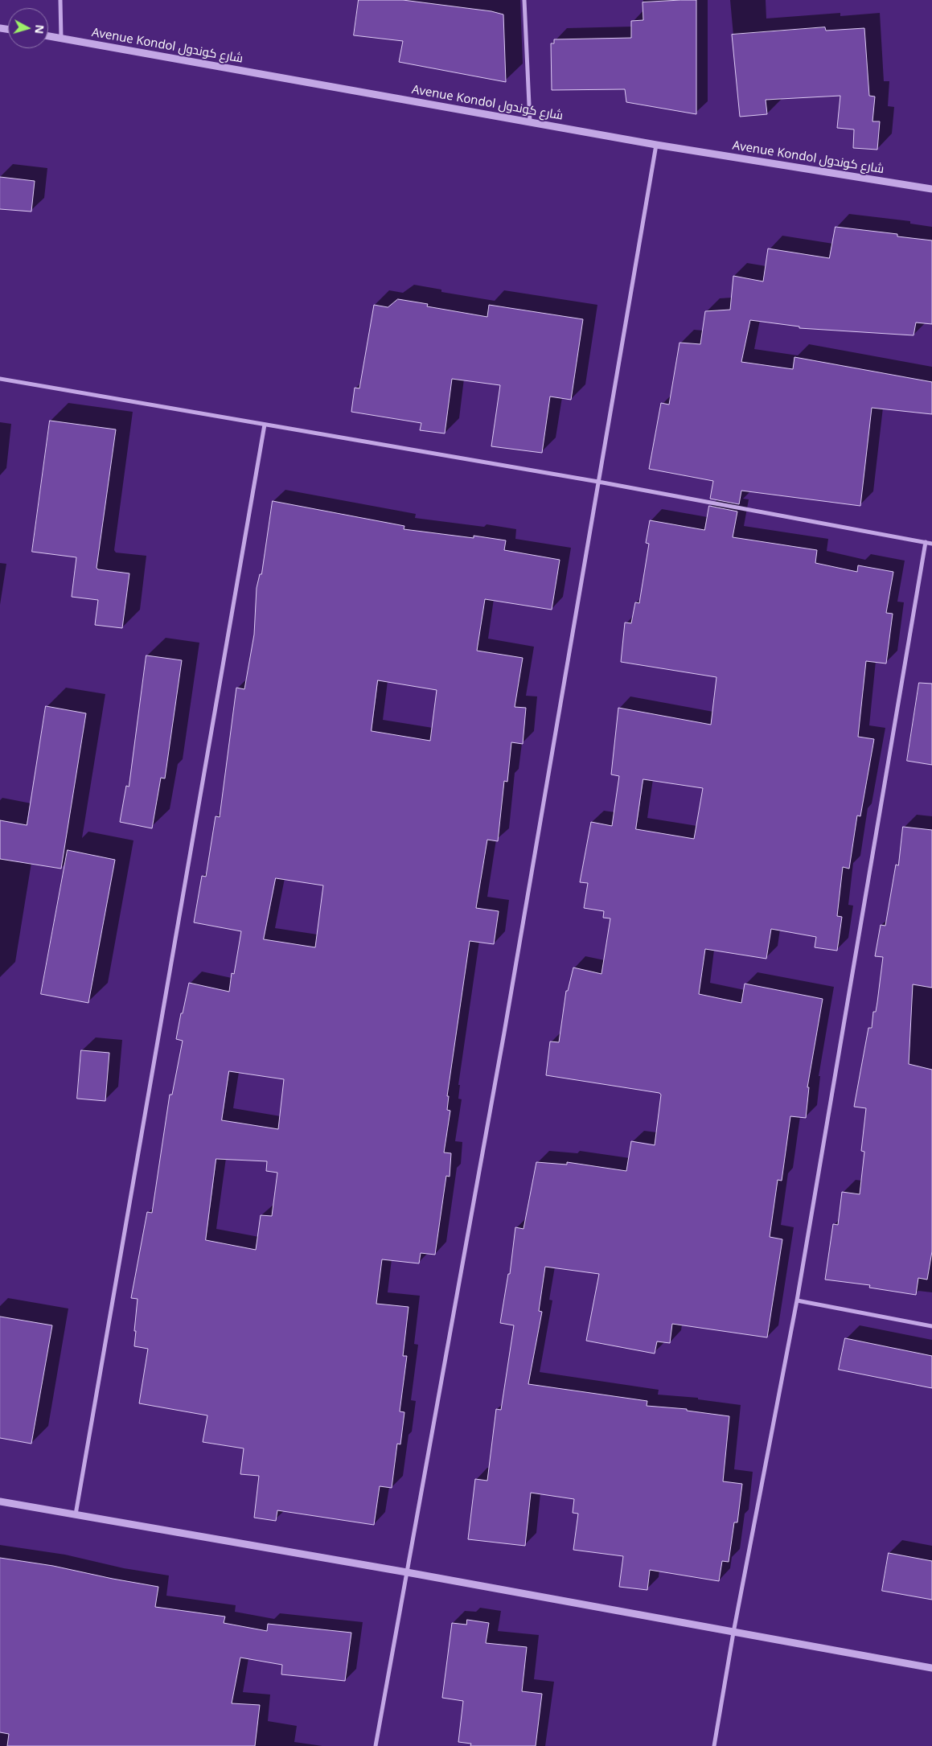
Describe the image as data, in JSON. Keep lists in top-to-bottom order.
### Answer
{
  "streets": {
    "street": ["Avenue Kondol شارع كوندول"]
  },
  "north": "right"
}
